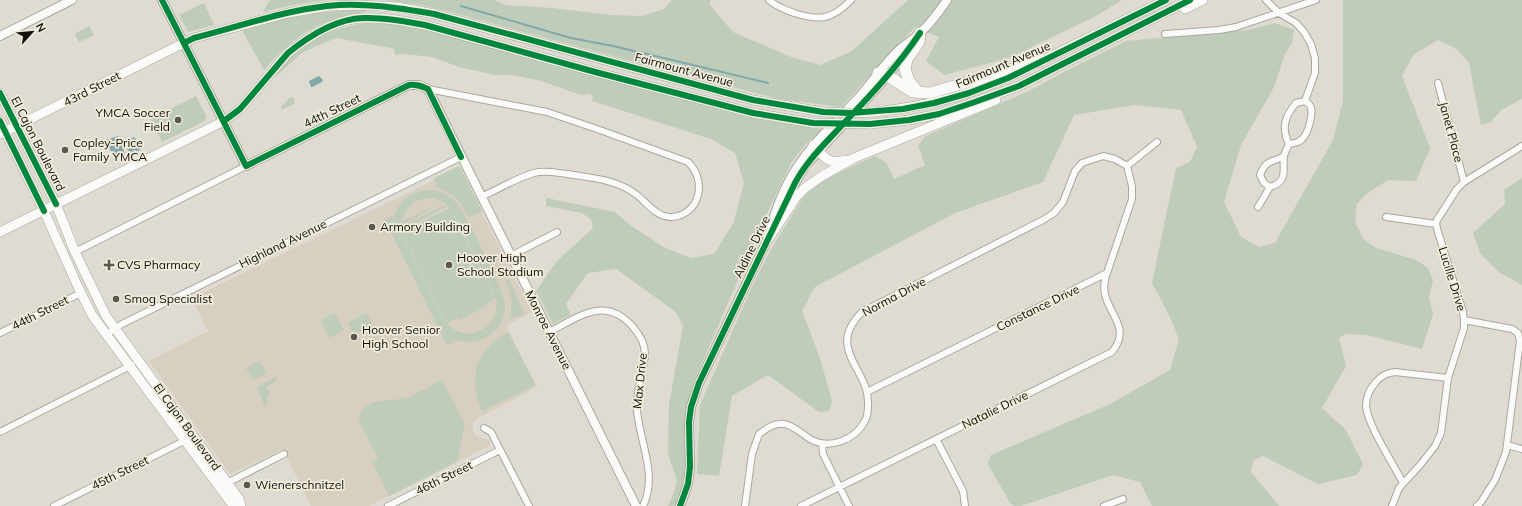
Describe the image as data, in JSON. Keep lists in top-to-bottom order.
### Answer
{
  "streets": {
    "main road": ["Fairmount Avenue", "43rd Street", "El Cajon Boulevard"],
    "street": [
      "44th Street",
      "Janet Place",
      "Highland Avenue",
      "Aldine Drive",
      "Lucille Drive",
      "Norma Drive",
      "Constance Drive",
      "Monroe Avenue",
      "Max Drive",
      "Natalie Drive",
      "45th Street",
      "46th Street"
    ]
  },
  "crossings": [
    ["Fairmount Avenue", "43rd Street"],
    ["Fairmount Avenue", "El Cajon Boulevard"],
    ["43rd Street", "El Cajon Boulevard"],
    ["44th Street", "El Cajon Boulevard"],
    ["44th Street", "Monroe Avenue"],
    ["El Cajon Boulevard", "Highland Avenue"],
    ["El Cajon Boulevard", "45th Street"],
    ["Highland Avenue", "Monroe Avenue"],
    ["Norma Drive", "Constance Drive"],
    ["Constance Drive", "Natalie Drive"],
    ["Monroe Avenue", "Max Drive"]
  ],
  "places": {
    "other": [
      "YMCA Soccer Field",
      "Copley-Price Family YMCA",
      "Armory Building",
      "Hoover High School Stadium",
      "Smog Specialist",
      "Hoover Senior High School",
      "Wienerschnitzel"
    ],
    "health": ["CVS Pharmacy"]
  },
  "north": "top right"
}
